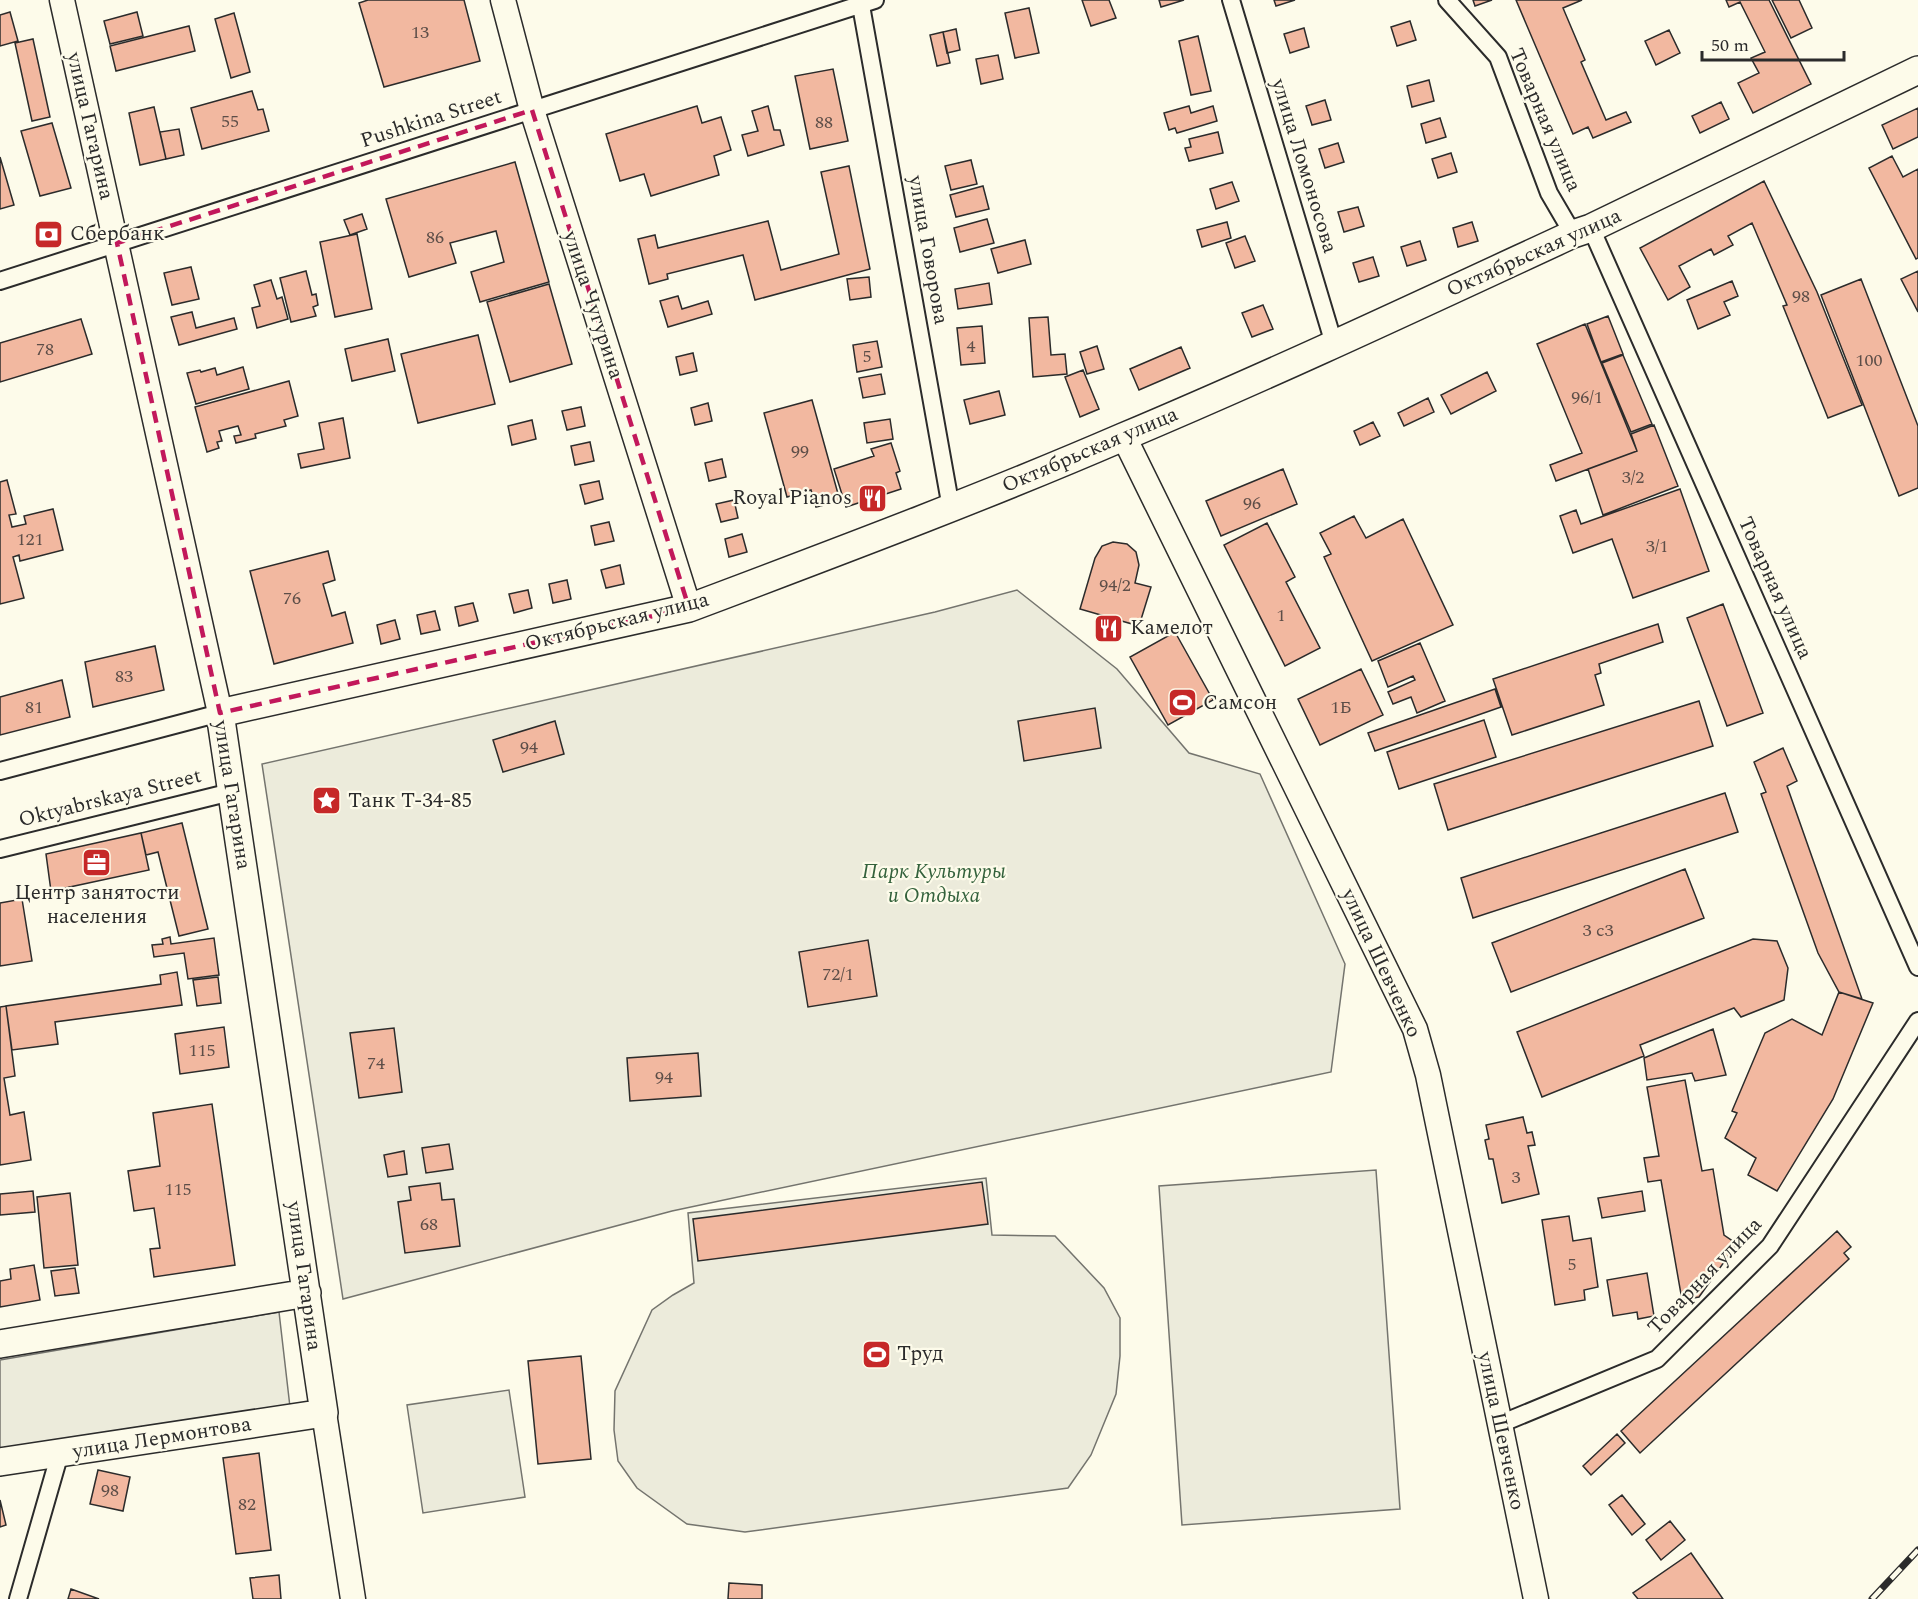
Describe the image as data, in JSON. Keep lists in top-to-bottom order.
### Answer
{
  "streets": {
    "main road": ["улица Гагарина", "Октябрьская улица", "улица Лермонтова"],
    "street": [
      "Pushkina Street",
      "Товарная улица",
      "улица Ломоносова",
      "улица Говорова",
      "улица Чугурина",
      "Oktyabrskaya Street",
      "улица Шевченко"
    ]
  },
  "crossings": [
    ["Pushkina Street", "улица Гагарина"],
    ["Pushkina Street", "улица Говорова"],
    ["Pushkina Street", "улица Чугурина"],
    ["Товарная улица", "Октябрьская улица"],
    ["Товарная улица", "улица Шевченко"],
    ["улица Гагарина", "Октябрьская улица"],
    ["улица Гагарина", "Oktyabrskaya Street"],
    ["улица Гагарина", "улица Лермонтова"],
    ["улица Ломоносова", "Октябрьская улица"],
    ["улица Говорова", "Октябрьская улица"],
    ["Октябрьская улица", "улица Чугурина"],
    ["Октябрьская улица", "улица Шевченко"]
  ],
  "parks": ["Парк Культуры и Отдыха"],
  "places": {
    "bank": ["Сбербанк"],
    "restaurant": ["Royal Pianos", "Камелот"],
    "sports": ["Самсон", "Труд"],
    "place": ["Танк Т-34-85"],
    "office": ["Центр занятости населения"]
  },
  "house_numbers": [
    "13",
    "55",
    "88",
    "86",
    "98",
    "4",
    "78",
    "5",
    "100",
    "96/1",
    "99",
    "3/2",
    "96",
    "121",
    "3/1",
    "94/2",
    "76",
    "1",
    "83",
    "81",
    "1Б",
    "94",
    "3 с3",
    "72/1",
    "115",
    "74",
    "94",
    "3",
    "115",
    "68",
    "5",
    "98",
    "82"
  ],
  "scale_bar": "50 m"
}
